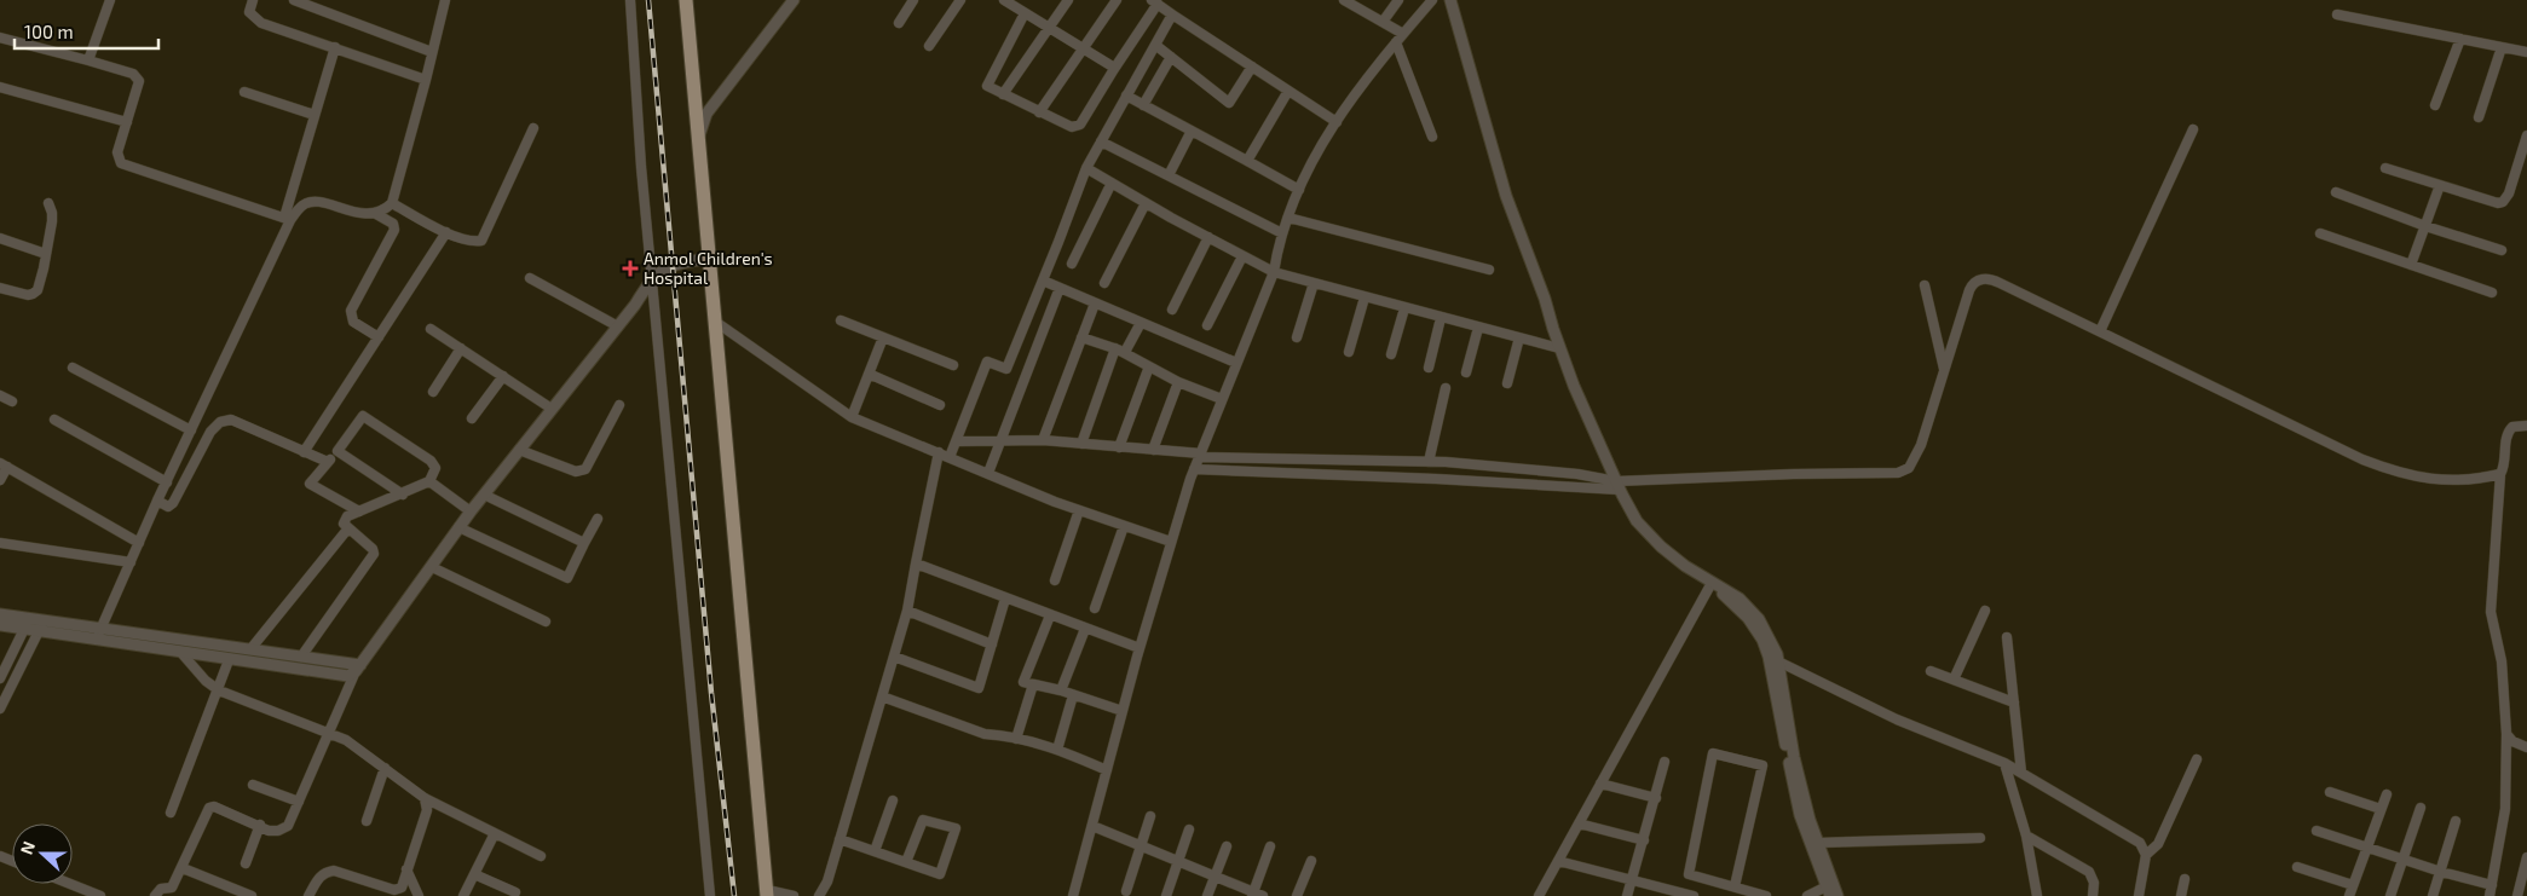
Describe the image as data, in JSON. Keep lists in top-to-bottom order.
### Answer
{
  "places": {
    "health": ["Anmol Children's Hospital"]
  },
  "scale_bar": "100 m",
  "north": "left"
}
